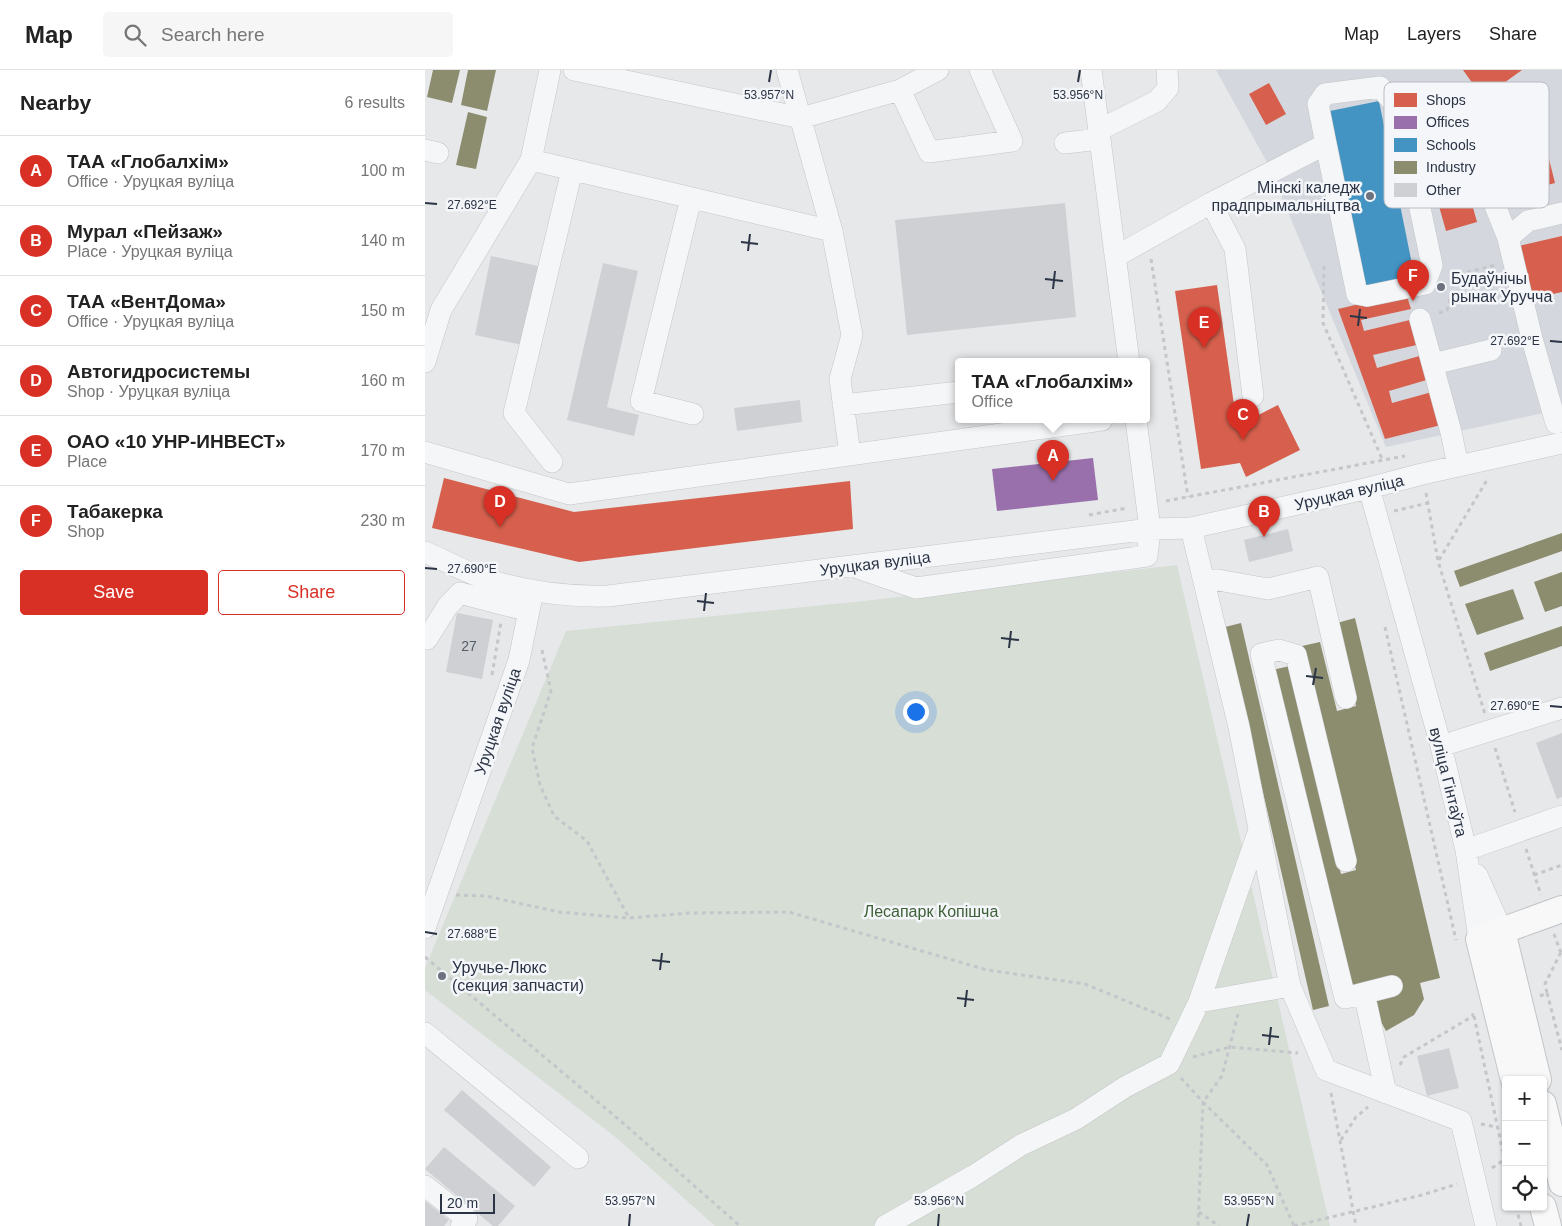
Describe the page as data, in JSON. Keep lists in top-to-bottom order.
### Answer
{
  "streets": {
    "street": ["Уруцкая вуліца", "вуліца Гінтаўта"]
  },
  "crossings": [
    ["Уруцкая вуліца", "вуліца Гінтаўта"]
  ],
  "parks": ["Лесапарк Копішча"],
  "places": ["Мінскі каледж прадпрымальніцтва", "Будаўнічы рынак Уручча", "Уручье-Люкс (секция запчасти)"],
  "house_numbers": ["27"],
  "legend": [
    "Shops",
    "Offices",
    "Schools",
    "Industry",
    "Other"
  ],
  "scale_bar": "20 m",
  "page": {
    "header": "Map",
    "search": "Search here",
    "nav": ["Map", "Layers", "Share"],
    "heading": ["Nearby", "6 results"],
    "list": [
      {
        "mark": "A",
        "name": "ТАА «Глобалхім»",
        "note": "Office · Уруцкая вуліца",
        "value": "100 m"
      },
      {
        "mark": "B",
        "name": "Мурал «Пейзаж»",
        "note": "Place · Уруцкая вуліца",
        "value": "140 m"
      },
      {
        "mark": "C",
        "name": "ТАА «ВентДома»",
        "note": "Office · Уруцкая вуліца",
        "value": "150 m"
      },
      {
        "mark": "D",
        "name": "Автогидросистемы",
        "note": "Shop · Уруцкая вуліца",
        "value": "160 m"
      },
      {
        "mark": "E",
        "name": "ОАО «10 УНР-ИНВЕСТ»",
        "note": "Place",
        "value": "170 m"
      },
      {
        "mark": "F",
        "name": "Табакерка",
        "note": "Shop",
        "value": "230 m"
      }
    ],
    "pins": [
      "F",
      "E",
      "C",
      "A",
      "D",
      "B"
    ],
    "popup": ["ТАА «Глобалхім»", "Office"],
    "buttons": ["Save", "Share"],
    "map_buttons": ["+", "−"],
    "scale": "20 m"
  },
  "coordinates": [
    "53.957°N",
    "53.956°N",
    "27.692°E",
    "27.690°E",
    "27.688°E",
    "53.955°N"
  ]
}
